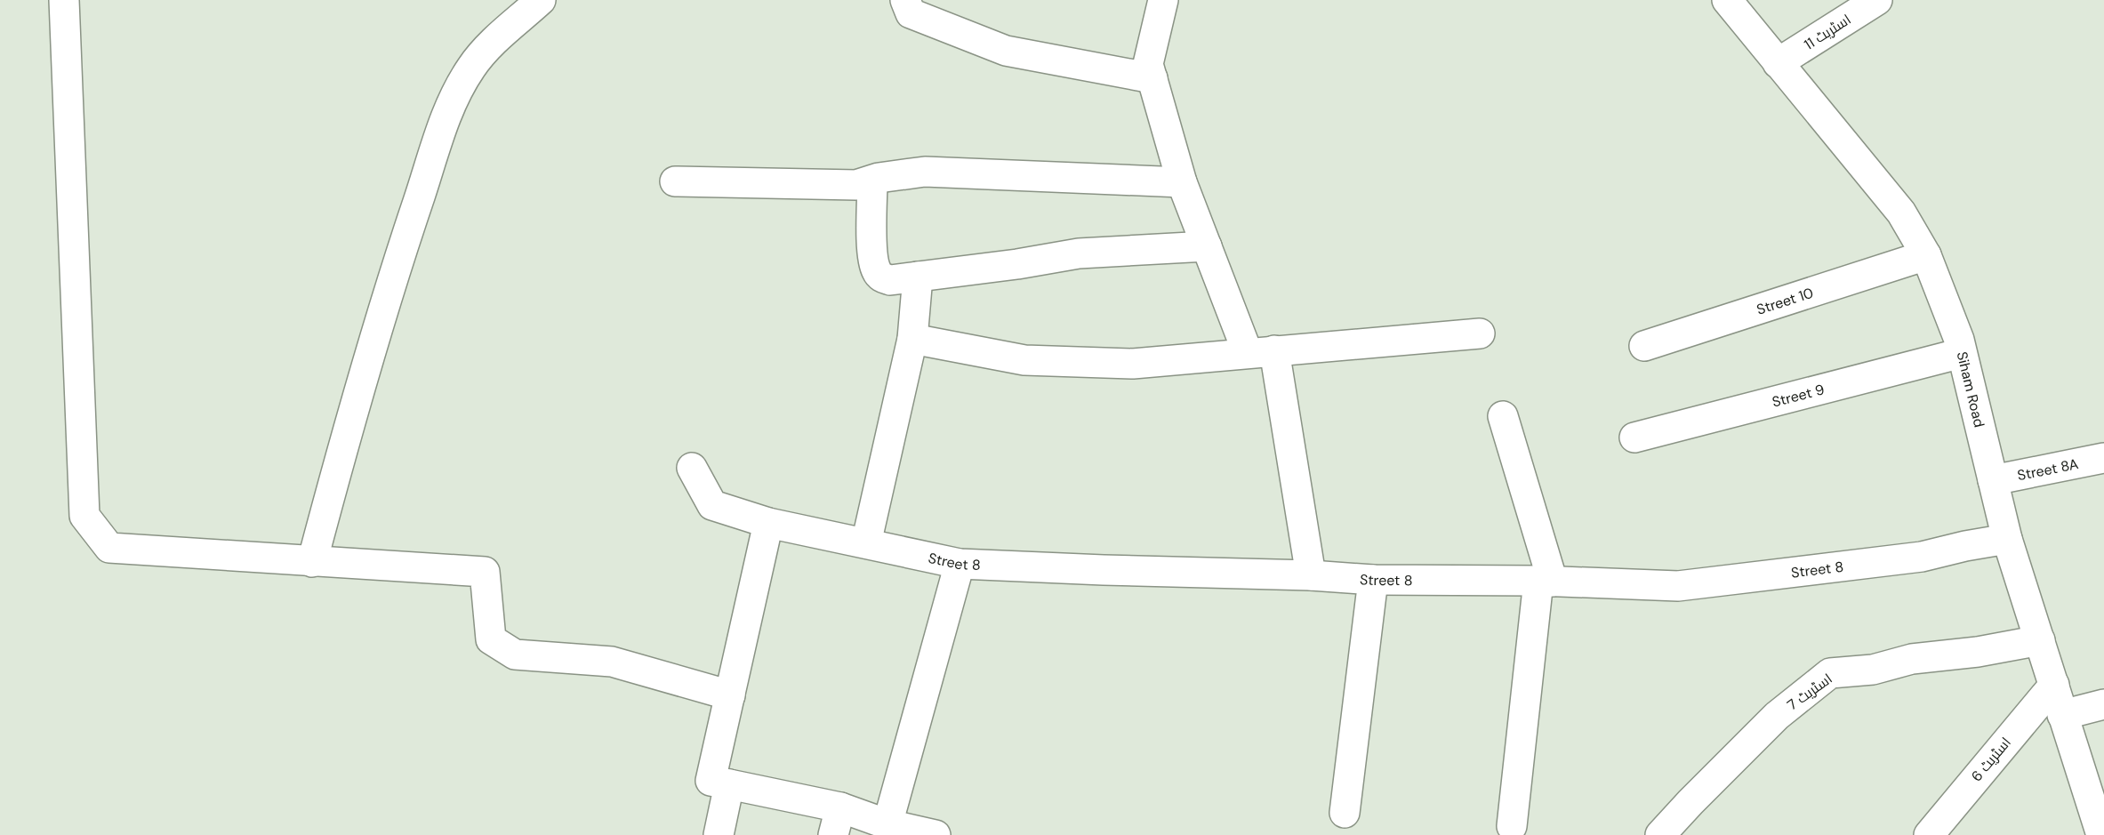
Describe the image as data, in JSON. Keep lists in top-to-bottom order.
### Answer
{
  "streets": {
    "street": [
      "اسٹریٹ 11",
      "Street 10",
      "Siham Road",
      "Street 9",
      "Street 8A",
      "Street 8",
      "اسٹریٹ 7",
      "اسٹریٹ 6"
    ]
  },
  "crossings": [
    ["اسٹریٹ 11", "Siham Road"],
    ["Street 10", "Siham Road"],
    ["Siham Road", "Street 9"],
    ["Siham Road", "Street 8A"],
    ["Siham Road", "Street 8"],
    ["Siham Road", "اسٹریٹ 7"],
    ["Siham Road", "اسٹریٹ 6"]
  ]
}
